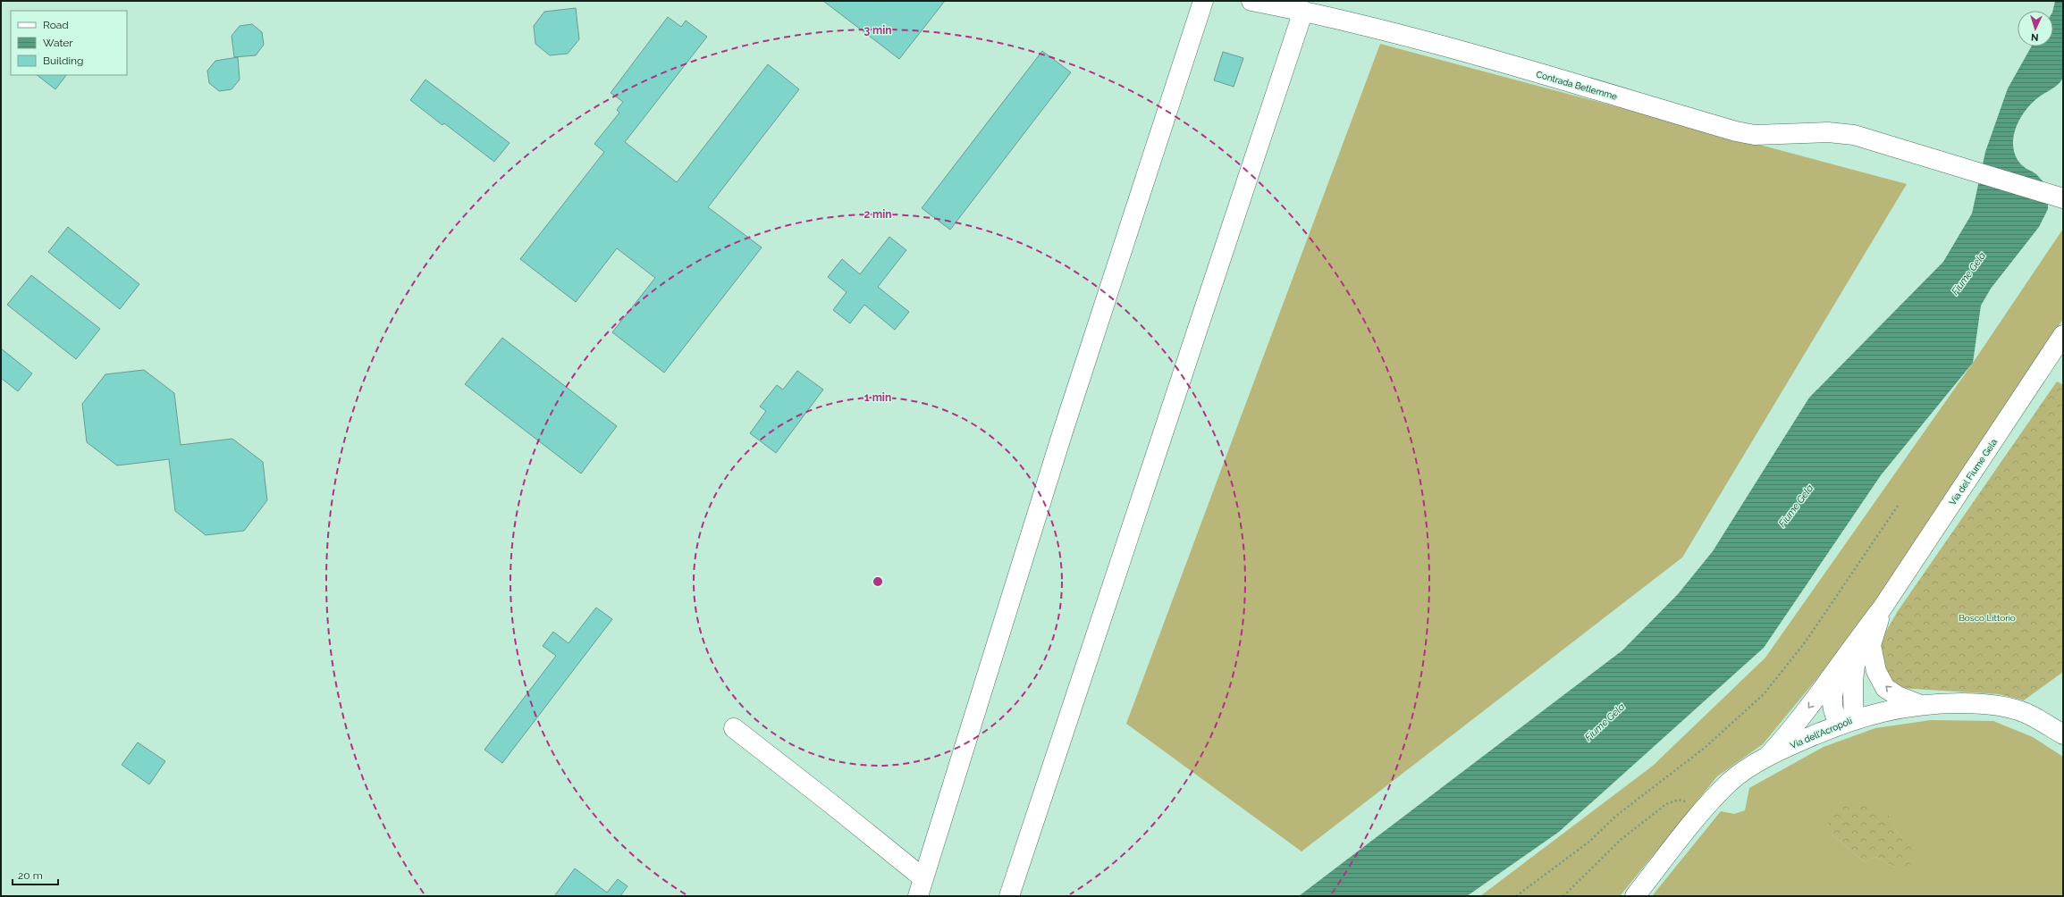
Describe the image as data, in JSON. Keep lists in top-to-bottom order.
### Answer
{
  "streets": {
    "street": ["Contrada Betlemme", "Via del Fiume Gela", "Via dell'Acropoli"]
  },
  "water": ["Fiume Gela"],
  "parks": ["Bosco Littorio"],
  "legend": ["Road", "Water", "Building"],
  "scale_bar": "20 m",
  "north": "bottom",
  "rings": ["3 min", "2 min", "1 min"]
}
